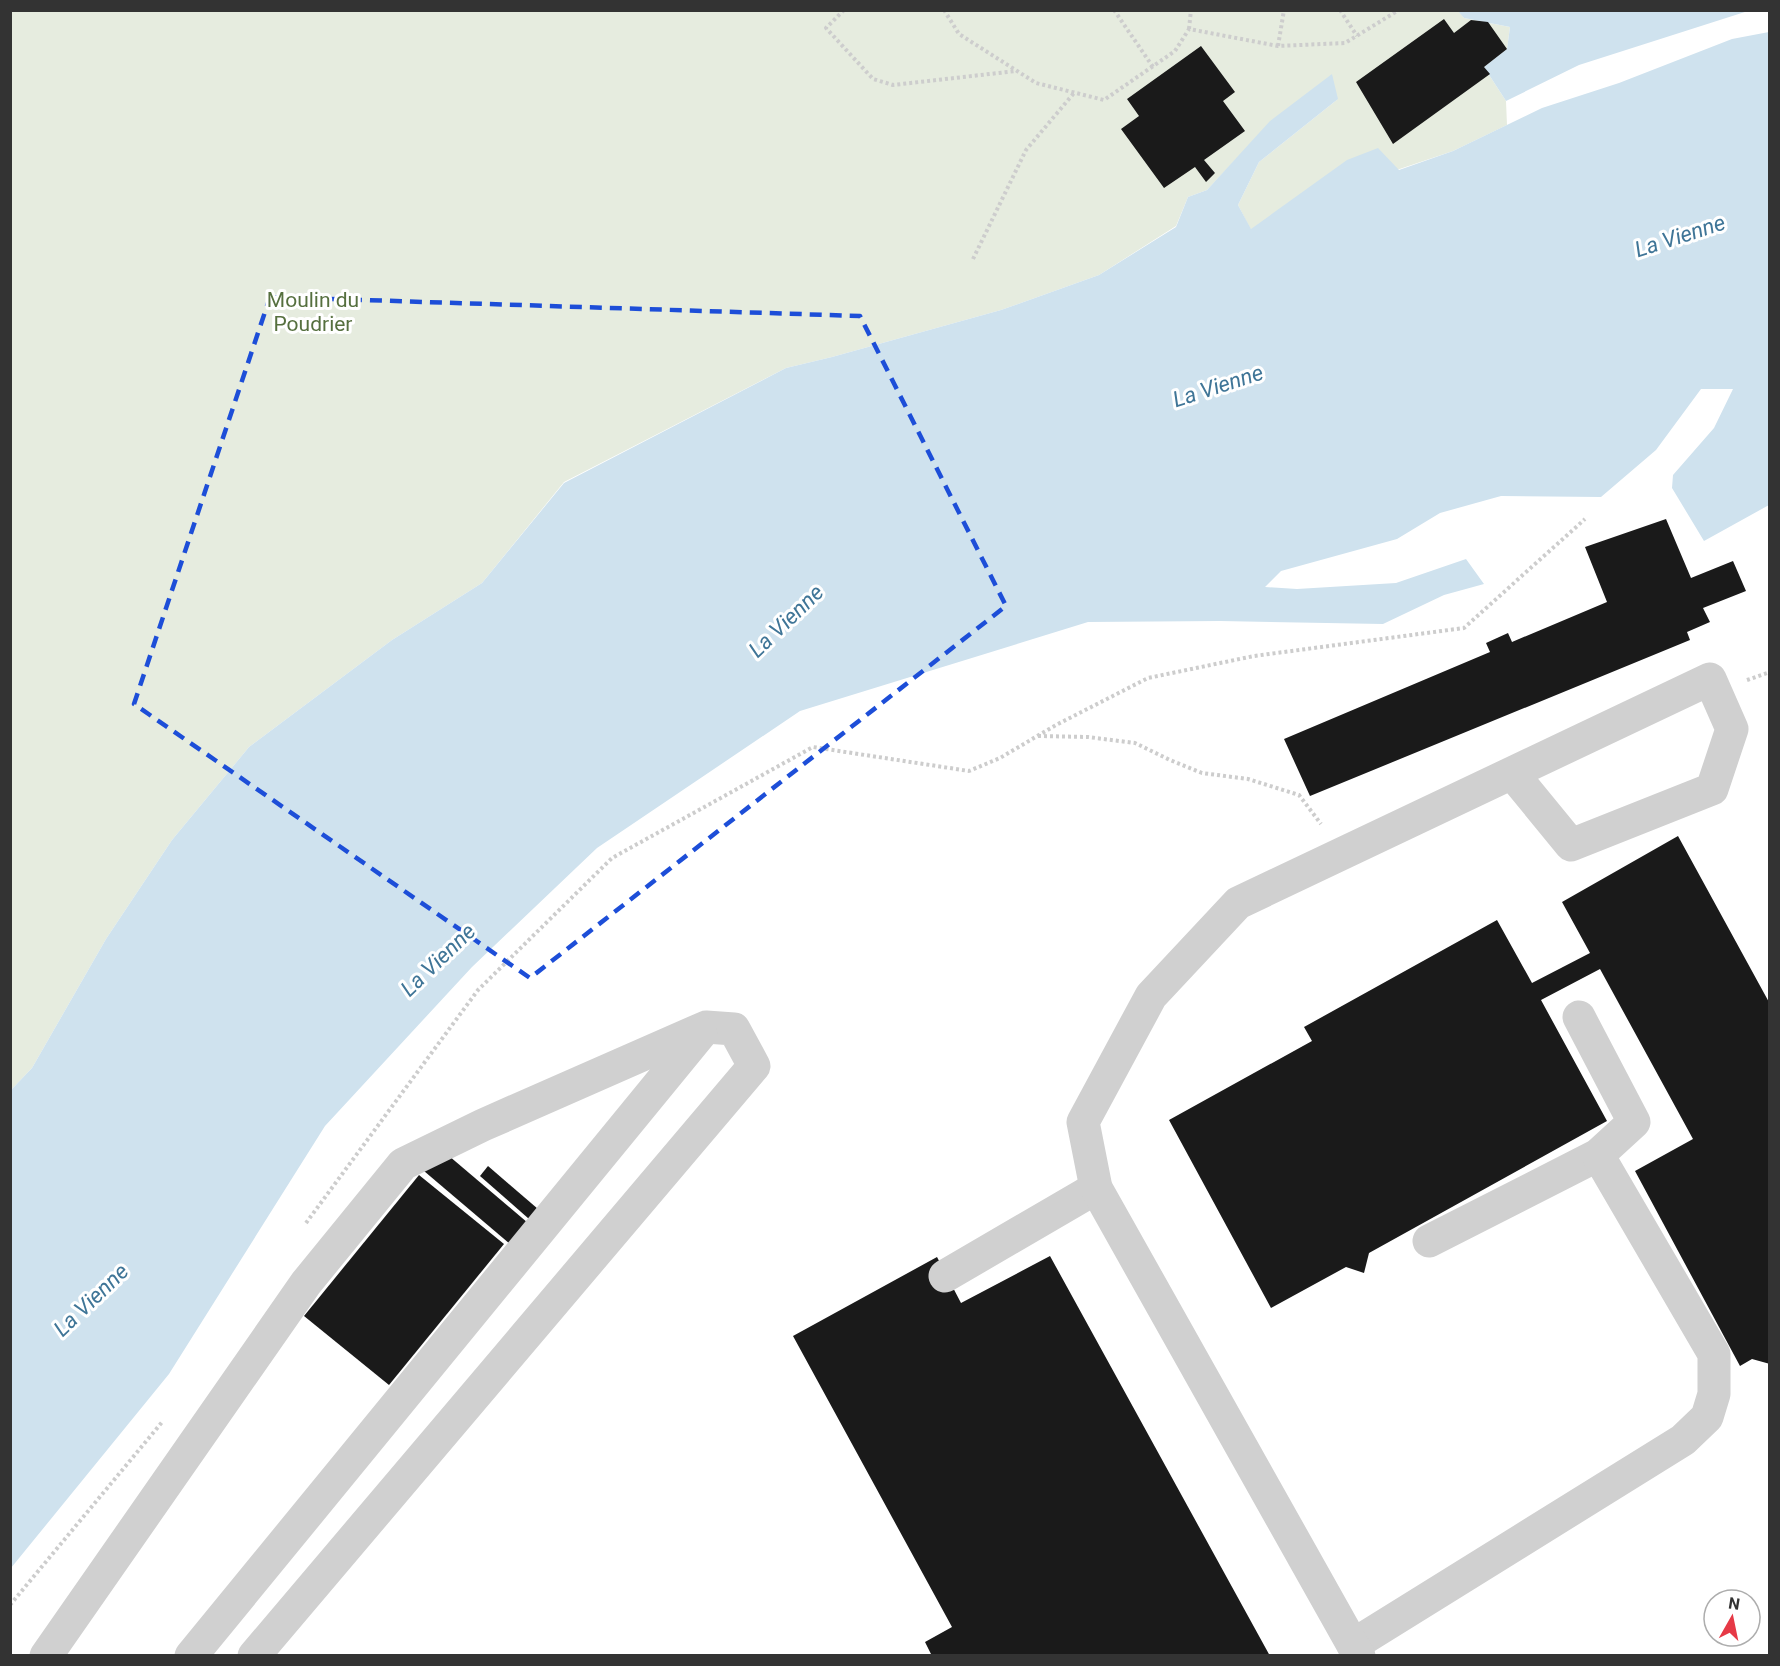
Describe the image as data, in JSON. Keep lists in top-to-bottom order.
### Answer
{
  "water": ["La Vienne"],
  "parks": ["Moulin du Poudrier"],
  "north": "top"
}
